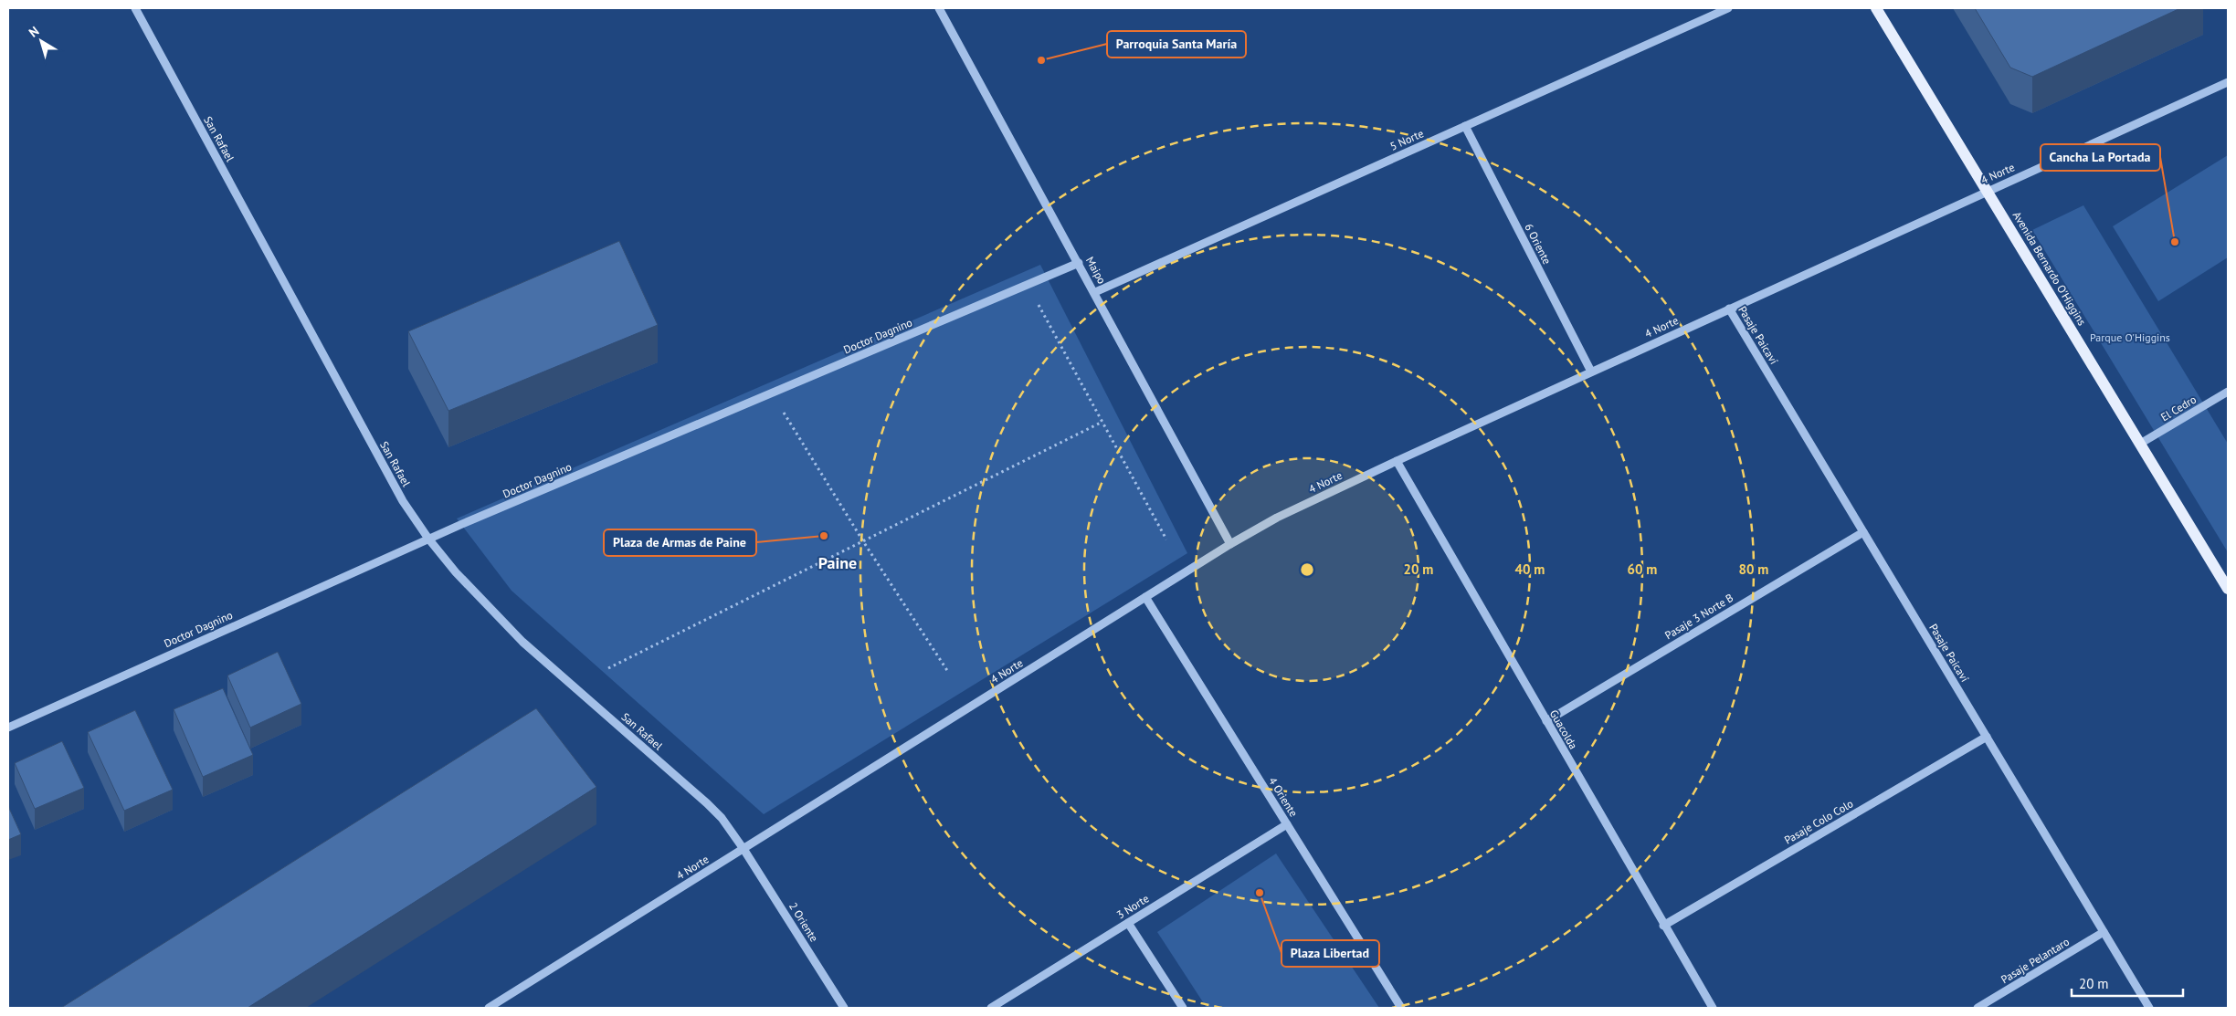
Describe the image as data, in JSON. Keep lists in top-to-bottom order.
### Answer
{
  "streets": {
    "main road": ["Avenida Bernardo O'Higgins"],
    "street": [
      "San Rafael",
      "5 Norte",
      "4 Norte",
      "6 Oriente",
      "Maipo",
      "Pasaje Paicaví",
      "Doctor Dagnino",
      "El Cedro",
      "Pasaje 3 Norte B",
      "Guacolda",
      "4 Oriente",
      "Pasaje Colo Colo",
      "3 Norte",
      "2 Oriente",
      "Pasaje Pelantaro"
    ]
  },
  "crossings": [
    ["San Rafael", "4 Norte"],
    ["San Rafael", "Doctor Dagnino"],
    ["San Rafael", "2 Oriente"],
    ["5 Norte", "6 Oriente"],
    ["5 Norte", "Maipo"],
    ["4 Norte", "6 Oriente"],
    ["4 Norte", "Avenida Bernardo O'Higgins"],
    ["4 Norte", "Maipo"],
    ["4 Norte", "Pasaje Paicaví"],
    ["4 Norte", "Guacolda"],
    ["4 Norte", "4 Oriente"],
    ["4 Norte", "2 Oriente"],
    ["Avenida Bernardo O'Higgins", "El Cedro"],
    ["Maipo", "Doctor Dagnino"],
    ["Pasaje Paicaví", "Pasaje 3 Norte B"],
    ["Pasaje Paicaví", "Pasaje Colo Colo"],
    ["Pasaje Paicaví", "Pasaje Pelantaro"],
    ["Pasaje 3 Norte B", "Guacolda"],
    ["Guacolda", "Pasaje Colo Colo"],
    ["4 Oriente", "3 Norte"]
  ],
  "districts": ["Paine"],
  "parks": ["Parque O'Higgins"],
  "places": [
    "Parroquia Santa María",
    "Cancha La Portada",
    "Plaza de Armas de Paine",
    "Plaza Libertad"
  ],
  "scale_bar": "20 m",
  "north": "top left",
  "rings": [
    "20 m",
    "40 m",
    "60 m",
    "80 m"
  ]
}
